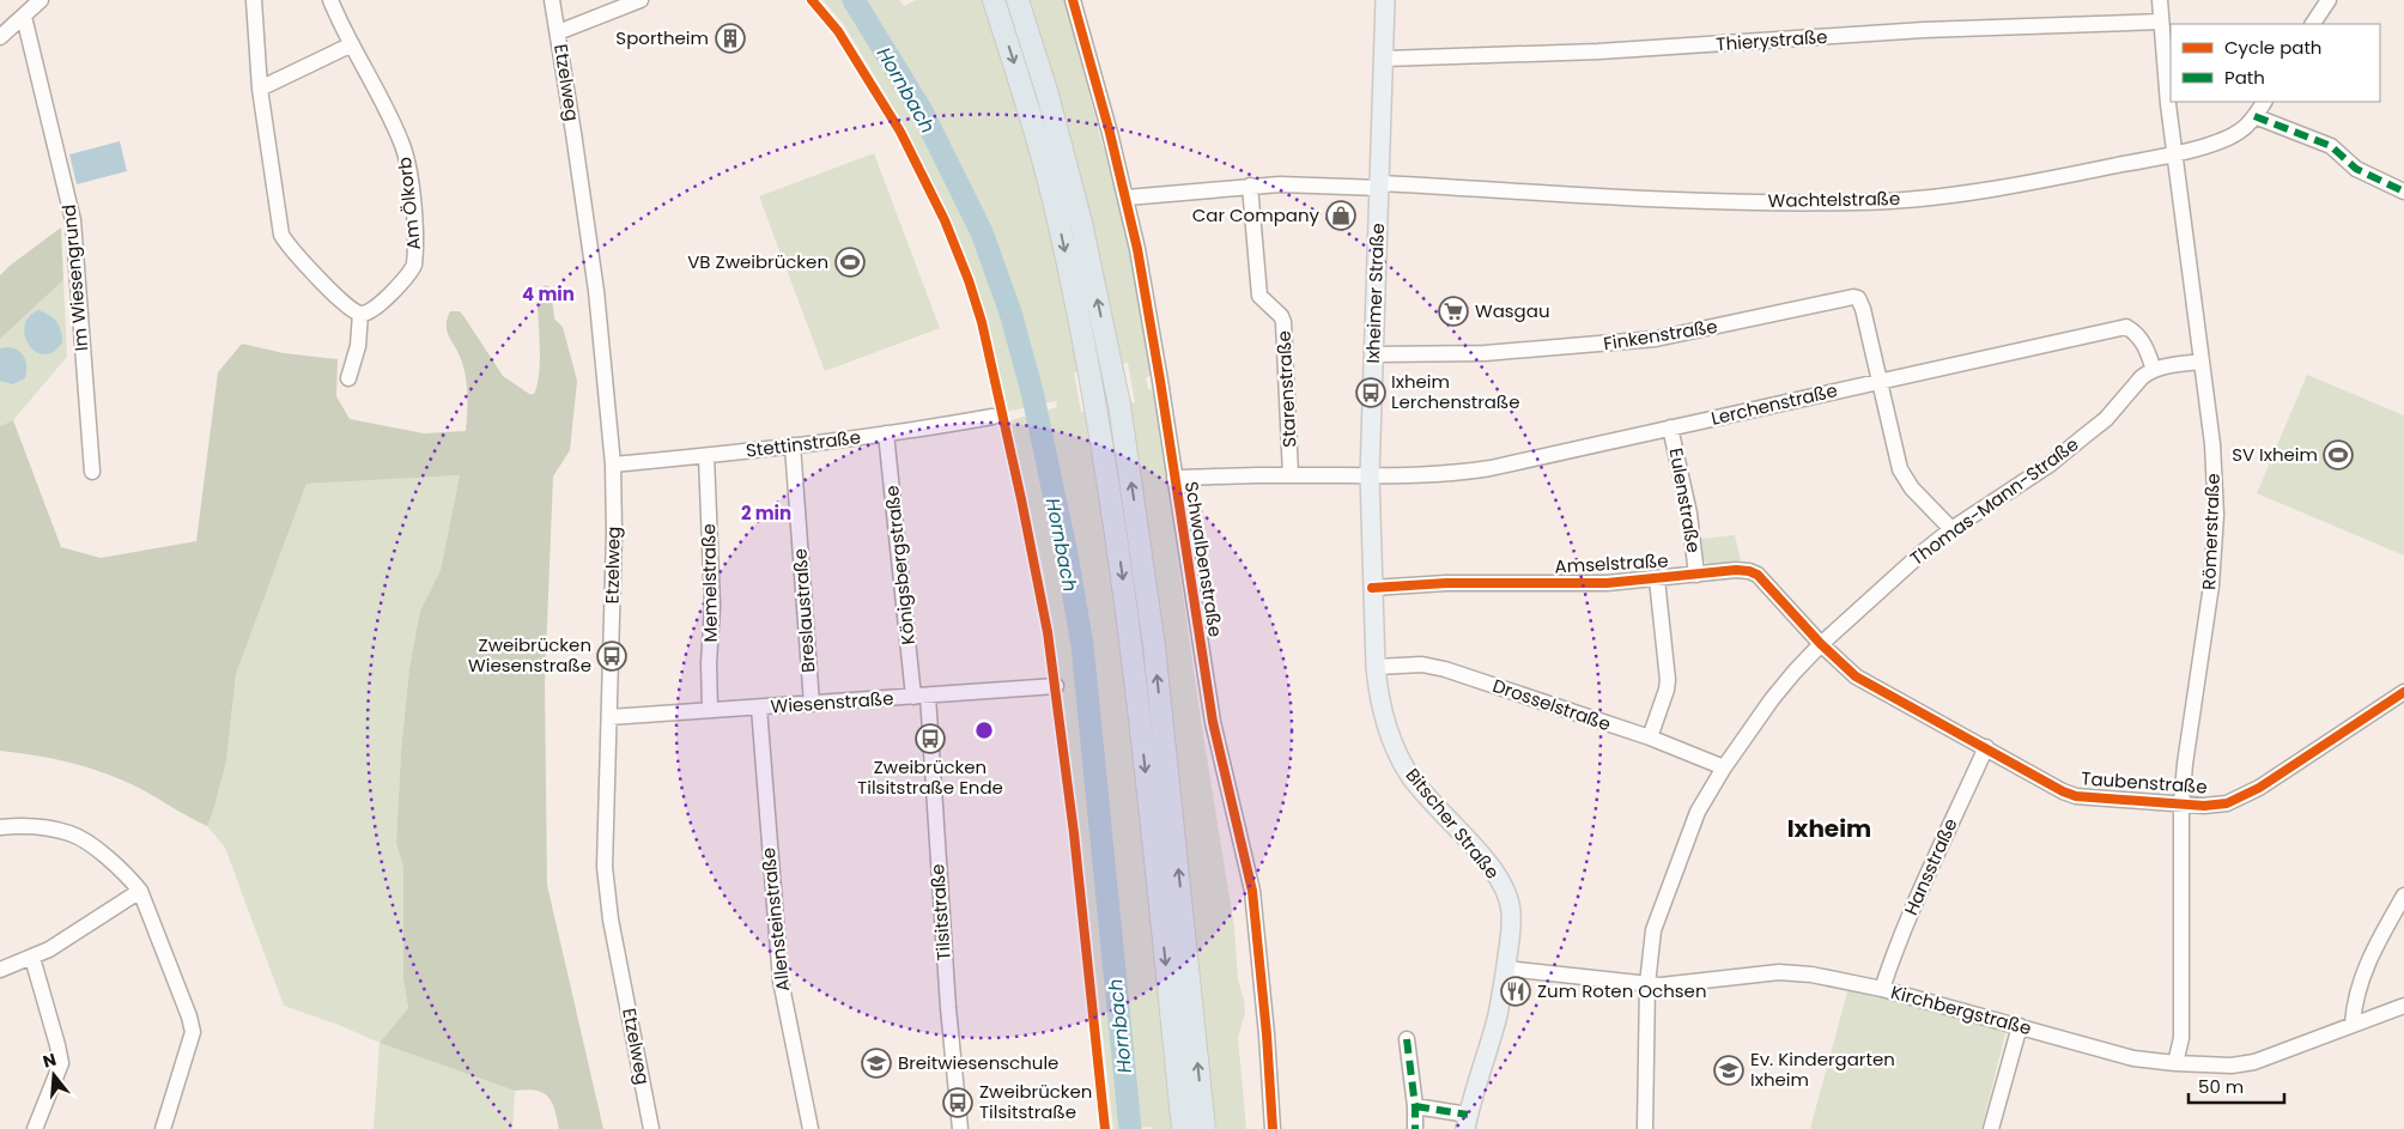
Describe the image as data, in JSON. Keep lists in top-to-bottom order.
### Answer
{
  "streets": {
    "main road": ["Ixheimer Straße", "Bitscher Straße"],
    "street": [
      "Thierystraße",
      "Etzelweg",
      "Wachtelstraße",
      "Am Ölkorb",
      "Im Wiesengrund",
      "Finkenstraße",
      "Starenstraße",
      "Lerchenstraße",
      "Stettinstraße",
      "Eulenstraße",
      "Thomas-Mann-Straße",
      "Römerstraße",
      "Schwalbenstraße",
      "Amselstraße",
      "Königsbergstraße",
      "Memelstraße",
      "Breslaustraße",
      "Wiesenstraße",
      "Drosselstraße",
      "Taubenstraße",
      "Hansstraße",
      "Tilsitstraße",
      "Allensteinstraße",
      "Kirchbergstraße"
    ]
  },
  "crossings": [
    ["Thierystraße", "Ixheimer Straße"],
    ["Thierystraße", "Römerstraße"],
    ["Etzelweg", "Stettinstraße"],
    ["Etzelweg", "Wiesenstraße"],
    ["Wachtelstraße", "Ixheimer Straße"],
    ["Wachtelstraße", "Starenstraße"],
    ["Wachtelstraße", "Römerstraße"],
    ["Wachtelstraße", "Schwalbenstraße"],
    ["Ixheimer Straße", "Finkenstraße"],
    ["Ixheimer Straße", "Lerchenstraße"],
    ["Ixheimer Straße", "Amselstraße"],
    ["Ixheimer Straße", "Bitscher Straße"],
    ["Finkenstraße", "Lerchenstraße"],
    ["Lerchenstraße", "Eulenstraße"],
    ["Lerchenstraße", "Thomas-Mann-Straße"],
    ["Stettinstraße", "Königsbergstraße"],
    ["Stettinstraße", "Memelstraße"],
    ["Stettinstraße", "Breslaustraße"],
    ["Eulenstraße", "Amselstraße"],
    ["Thomas-Mann-Straße", "Amselstraße"],
    ["Thomas-Mann-Straße", "Drosselstraße"],
    ["Thomas-Mann-Straße", "Taubenstraße"],
    ["Thomas-Mann-Straße", "Kirchbergstraße"],
    ["Römerstraße", "Taubenstraße"],
    ["Römerstraße", "Kirchbergstraße"],
    ["Amselstraße", "Taubenstraße"],
    ["Amselstraße", "Bitscher Straße"],
    ["Königsbergstraße", "Wiesenstraße"],
    ["Königsbergstraße", "Tilsitstraße"],
    ["Memelstraße", "Wiesenstraße"],
    ["Breslaustraße", "Wiesenstraße"],
    ["Wiesenstraße", "Tilsitstraße"],
    ["Wiesenstraße", "Allensteinstraße"],
    ["Drosselstraße", "Bitscher Straße"],
    ["Taubenstraße", "Hansstraße"],
    ["Bitscher Straße", "Kirchbergstraße"],
    ["Hansstraße", "Kirchbergstraße"]
  ],
  "districts": ["Ixheim"],
  "water": ["Hornbach"],
  "places": {
    "building": ["Sportheim"],
    "shop": ["Car Company"],
    "sports": ["VB Zweibrücken", "SV Ixheim"],
    "supermarket": ["Wasgau"],
    "bus stop": [
      "Ixheim Lerchenstraße",
      "Zweibrücken Wiesenstraße",
      "Zweibrücken Tilsitstraße Ende",
      "Zweibrücken Tilsitstraße"
    ],
    "restaurant": ["Zum Roten Ochsen"],
    "school or university": ["Breitwiesenschule", "Ev. Kindergarten Ixheim"]
  },
  "legend": ["Cycle path", "Path"],
  "scale_bar": "50 m",
  "north": "top",
  "rings": ["4 min", "2 min"]
}
